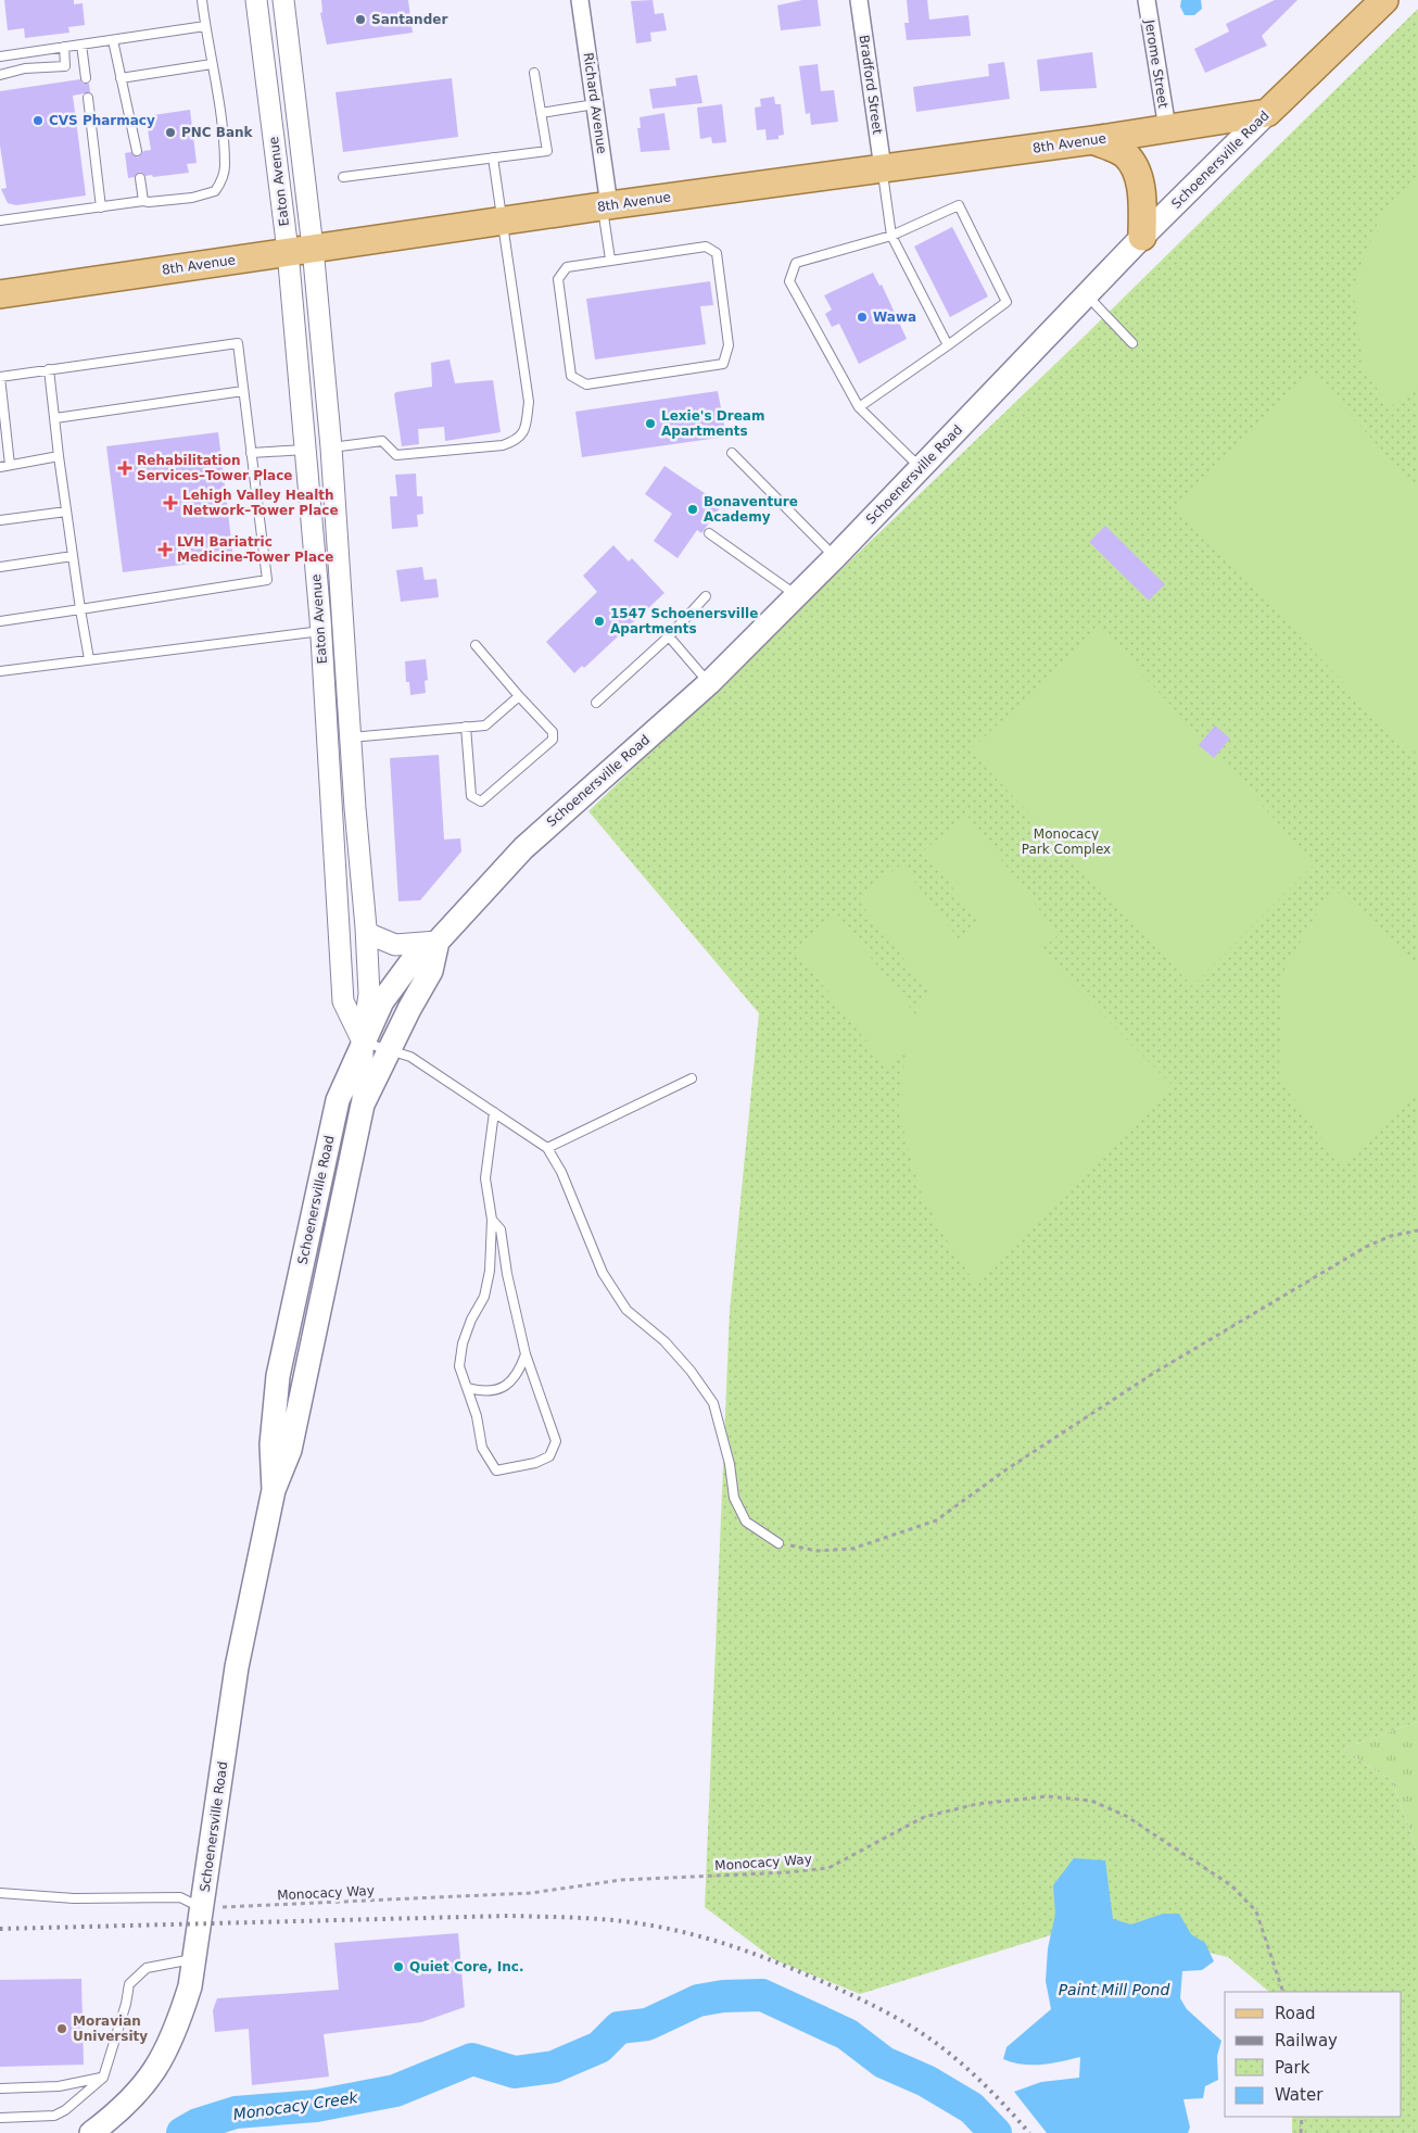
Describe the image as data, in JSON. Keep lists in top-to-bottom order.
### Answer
{
  "streets": {
    "main road": ["8th Avenue", "Schoenersville Road"],
    "street": [
      "Jerome Street",
      "Bradford Street",
      "Richard Avenue",
      "Eaton Avenue"
    ],
    "path": ["Monocacy Way"]
  },
  "crossings": [
    ["Jerome Street", "8th Avenue"],
    ["Bradford Street", "8th Avenue"],
    ["Richard Avenue", "8th Avenue"],
    ["8th Avenue", "Schoenersville Road"],
    ["8th Avenue", "Eaton Avenue"],
    ["Schoenersville Road", "Eaton Avenue"],
    ["Schoenersville Road", "Monocacy Way"]
  ],
  "water": ["Paint Mill Pond", "Monocacy Creek"],
  "parks": ["Monocacy Park Complex"],
  "places": {
    "other": [
      "Santander",
      "CVS Pharmacy",
      "PNC Bank",
      "Wawa",
      "Lexie's Dream Apartments",
      "Bonaventure Academy",
      "1547 Schoenersville Apartments",
      "Quiet Core, Inc.",
      "Moravian University"
    ],
    "health": ["Rehabilitation Services–Tower Place", "Lehigh Valley Health Network–Tower Place", "LVH Bariatric Medicine-Tower Place"]
  },
  "legend": [
    "Road",
    "Railway",
    "Park",
    "Water"
  ]
}
